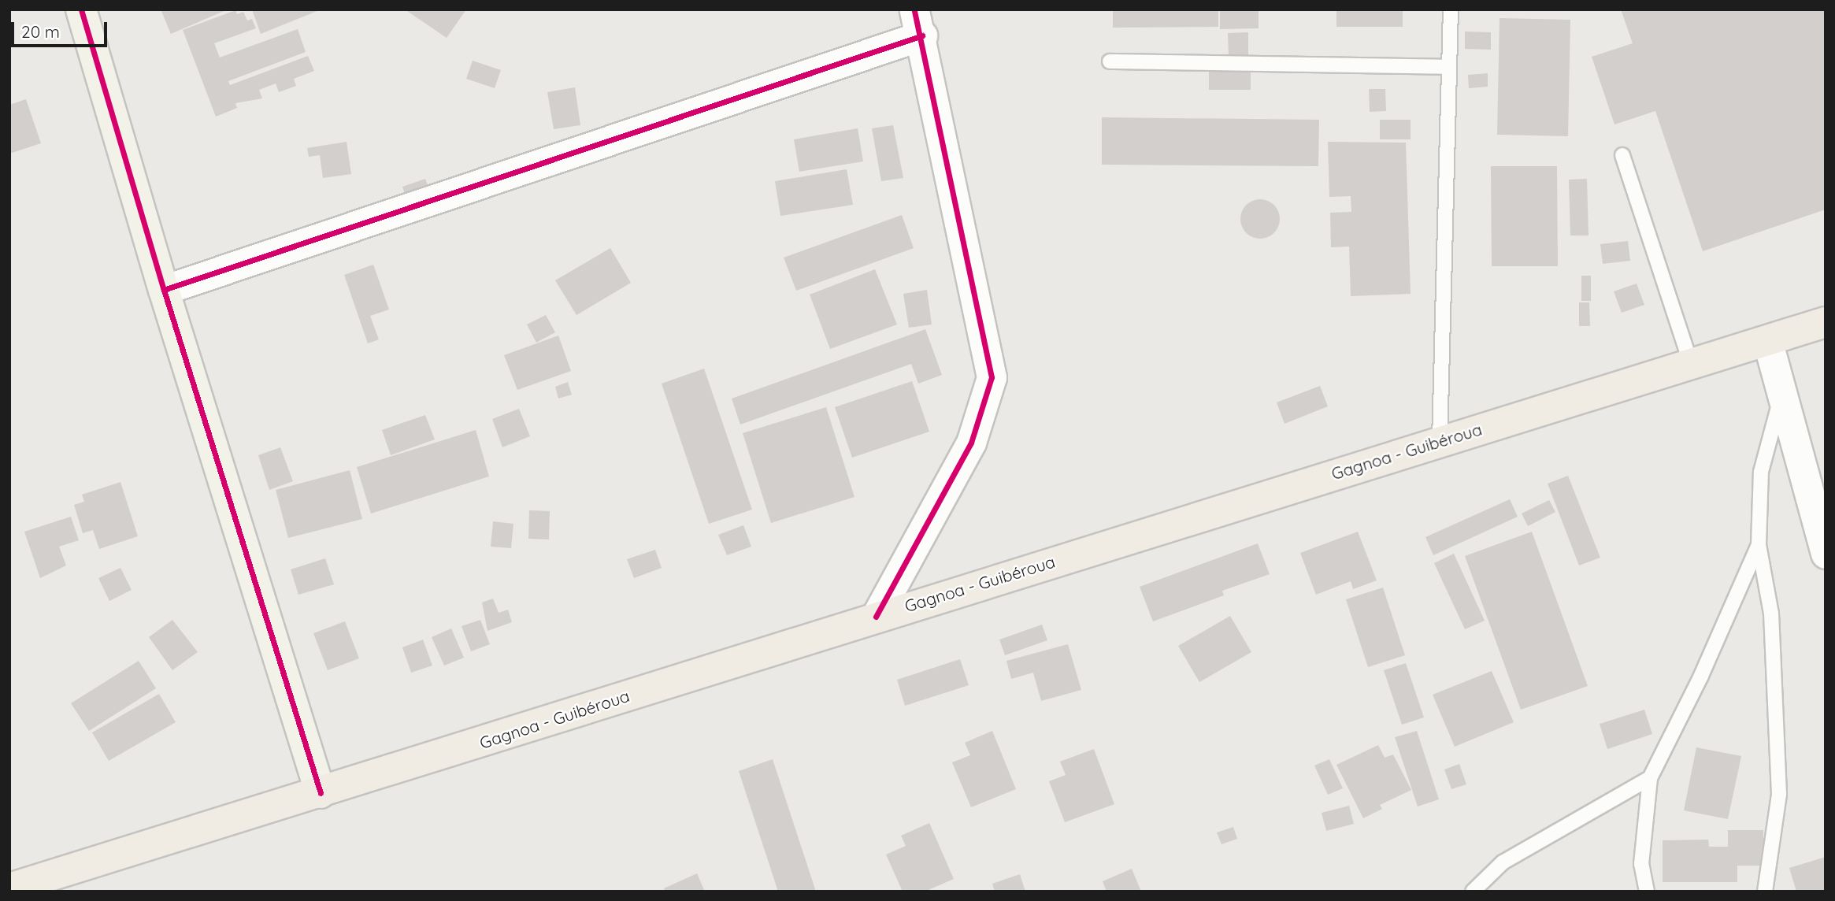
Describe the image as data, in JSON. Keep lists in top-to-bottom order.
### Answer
{
  "streets": {
    "main road": ["Gagnoa - Guibéroua"]
  },
  "scale_bar": "20 m"
}
